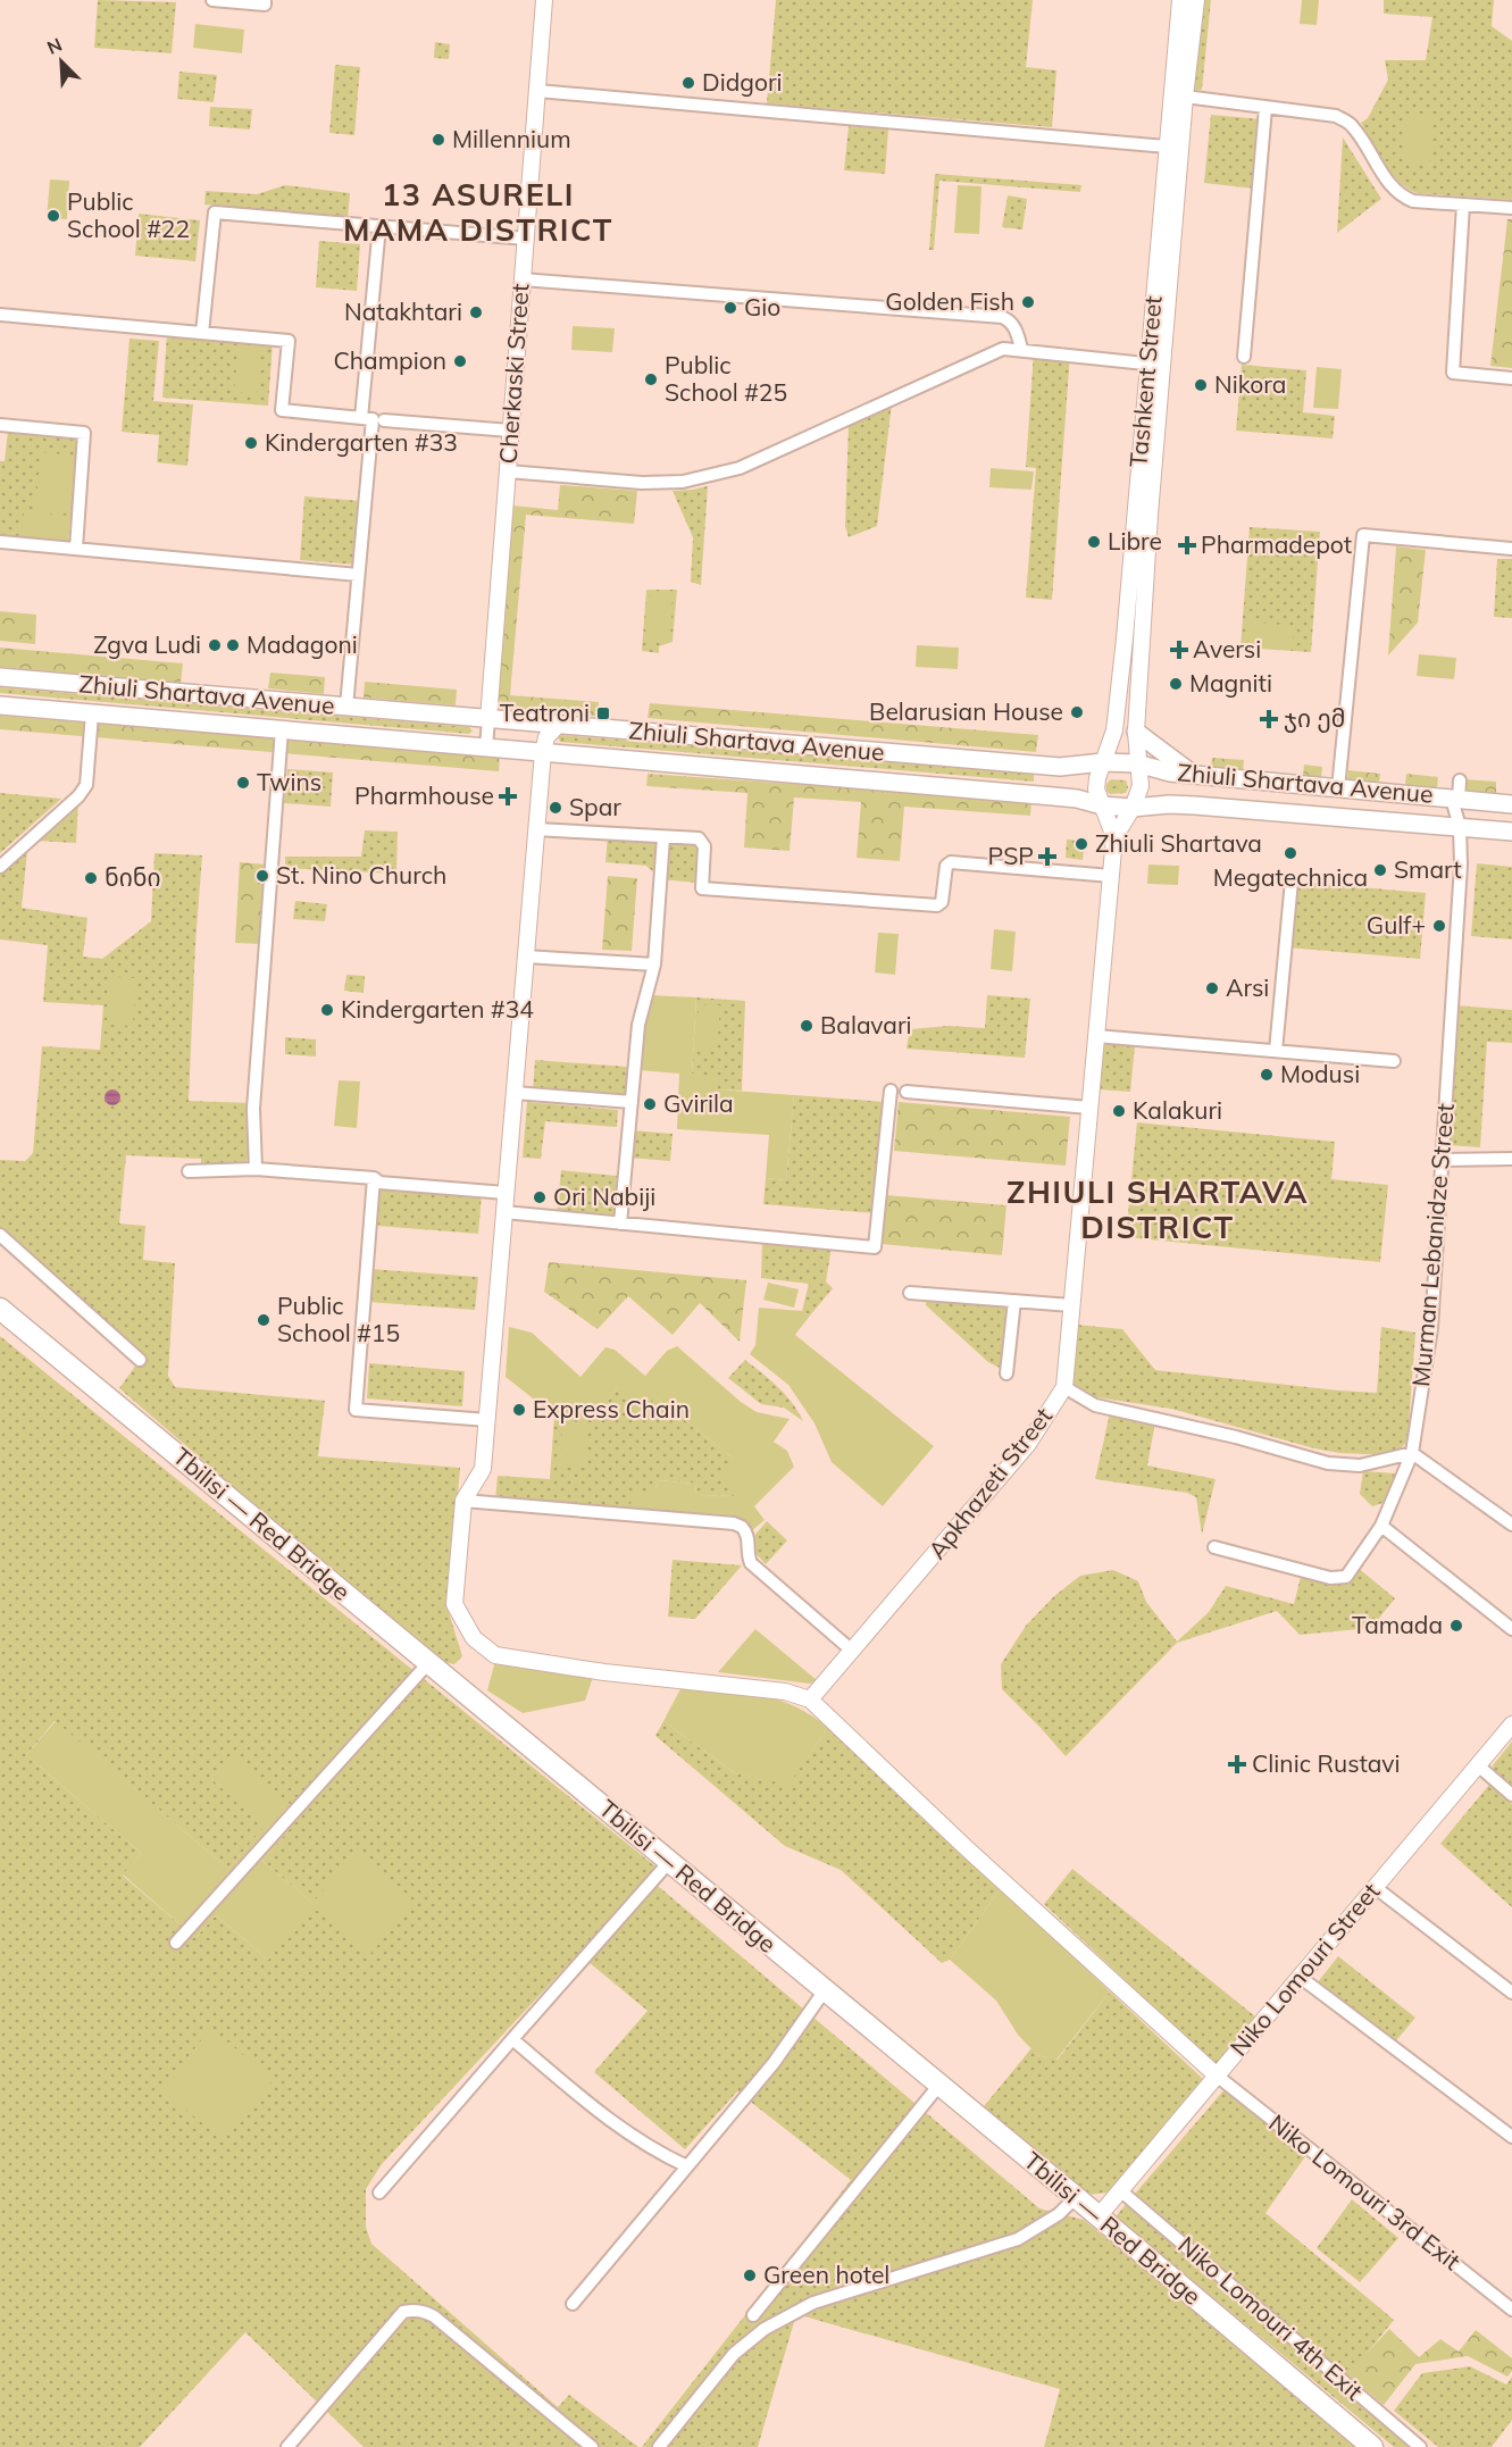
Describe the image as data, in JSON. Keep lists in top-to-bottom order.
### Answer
{
  "streets": {
    "highway": ["Tbilisi — Red Bridge"],
    "main road": ["Zhiuli Shartava Avenue"],
    "street": [
      "Cherkaski Street",
      "Tashkent Street",
      "Murman Lebanidze Street",
      "Apkhazeti Street",
      "Niko Lomouri Street",
      "Niko Lomouri 3rd Exit",
      "Niko Lomouri 4th Exit"
    ]
  },
  "crossings": [
    ["Cherkaski Street", "Zhiuli Shartava Avenue"],
    ["Tashkent Street", "Zhiuli Shartava Avenue"],
    ["Tashkent Street", "Apkhazeti Street"],
    ["Zhiuli Shartava Avenue", "Murman Lebanidze Street"],
    ["Zhiuli Shartava Avenue", "Apkhazeti Street"],
    ["Tbilisi — Red Bridge", "Niko Lomouri Street"],
    ["Niko Lomouri Street", "Niko Lomouri 3rd Exit"],
    ["Niko Lomouri Street", "Niko Lomouri 4th Exit"]
  ],
  "districts": ["13 ASURELI MAMA DISTRICT", "ZHIULI SHARTAVA DISTRICT"],
  "places": {
    "other": [
      "Didgori",
      "Millennium",
      "Public School #22",
      "Golden Fish",
      "Gio",
      "Natakhtari",
      "Champion",
      "Public School #25",
      "Nikora",
      "Kindergarten #33",
      "Libre",
      "Zgva Ludi",
      "Madagoni",
      "Magniti",
      "Belarusian House",
      "Twins",
      "Spar",
      "Zhiuli Shartava",
      "Megatechnica",
      "Smart",
      "St. Nino Church",
      "ნინი",
      "Gulf+",
      "Arsi",
      "Kindergarten #34",
      "Balavari",
      "Modusi",
      "Gvirila",
      "Kalakuri",
      "Ori Nabiji",
      "Public School #15",
      "Express Chain",
      "Tamada",
      "Green hotel"
    ],
    "health": [
      "Pharmadepot",
      "Aversi",
      "ჯი ემ",
      "Pharmhouse",
      "PSP",
      "Clinic Rustavi"
    ],
    "transit": ["Teatroni"]
  },
  "north": "top left"
}
